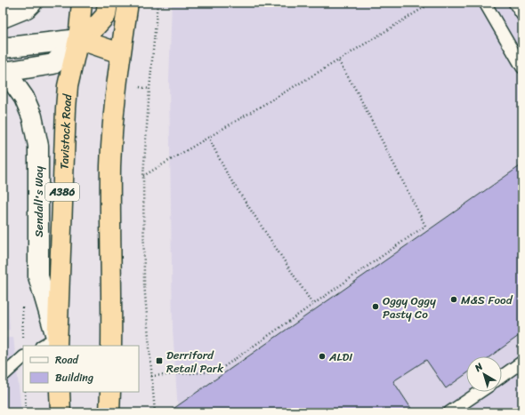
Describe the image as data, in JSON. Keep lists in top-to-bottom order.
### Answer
{
  "streets": {
    "highway": ["Tavistock Road", "A386"],
    "street": ["Sendall's Way"]
  },
  "crossings": [
    ["Tavistock Road", "Sendall's Way"]
  ],
  "places": {
    "other": ["M&S Food", "Oggy Oggy Pasty Co", "ALDI"],
    "transit": ["Derriford Retail Park"]
  },
  "legend": ["Road", "Building"],
  "north": "top left"
}
